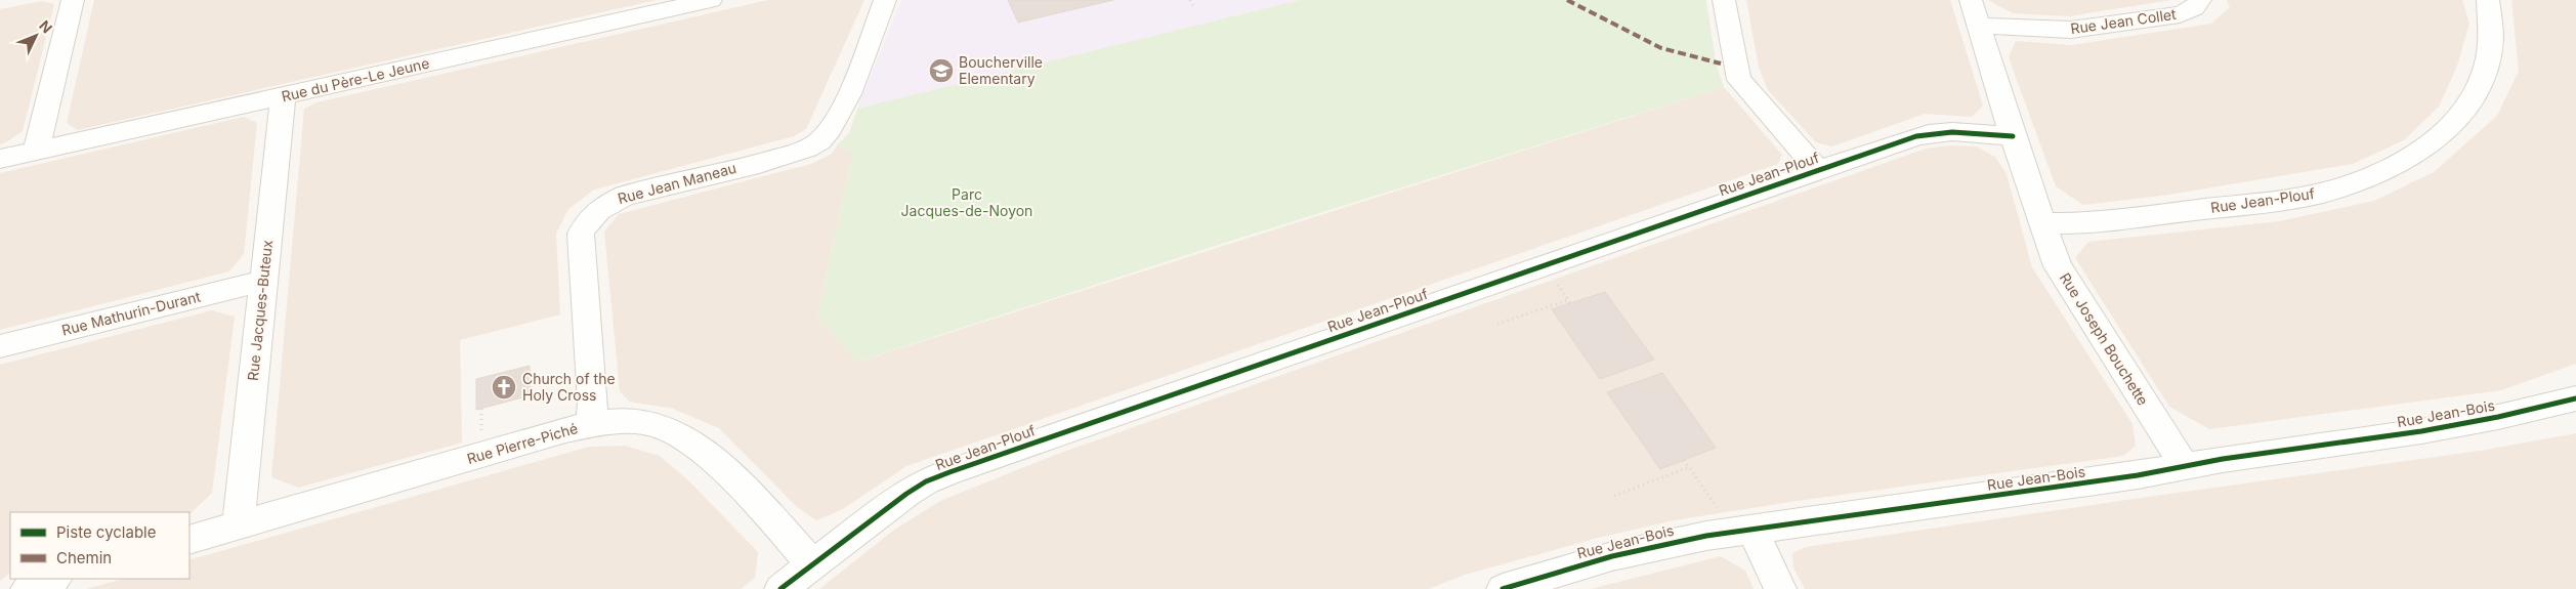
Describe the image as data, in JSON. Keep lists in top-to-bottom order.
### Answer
{
  "streets": {
    "street": [
      "Rue Jean Collet",
      "Rue du Père-Le Jeune",
      "Rue Jean-Plouf",
      "Rue Jean Maneau",
      "Rue Jacques-Buteux",
      "Rue Mathurin-Durant",
      "Rue Joseph Bouchette",
      "Rue Jean-Bois",
      "Rue Pierre-Piché"
    ]
  },
  "crossings": [
    ["Rue Jean Collet", "Rue Joseph Bouchette"],
    ["Rue du Père-Le Jeune", "Rue Jacques-Buteux"],
    ["Rue Jean-Plouf", "Rue Joseph Bouchette"],
    ["Rue Jean-Plouf", "Rue Pierre-Piché"],
    ["Rue Jean Maneau", "Rue Pierre-Piché"],
    ["Rue Jacques-Buteux", "Rue Mathurin-Durant"],
    ["Rue Jacques-Buteux", "Rue Pierre-Piché"],
    ["Rue Joseph Bouchette", "Rue Jean-Bois"]
  ],
  "parks": ["Parc Jacques-de-Noyon"],
  "places": {
    "school or university": ["Boucherville Elementary"],
    "church": ["Church of the Holy Cross"]
  },
  "legend": ["Piste cyclable", "Chemin"],
  "north": "top right"
}
